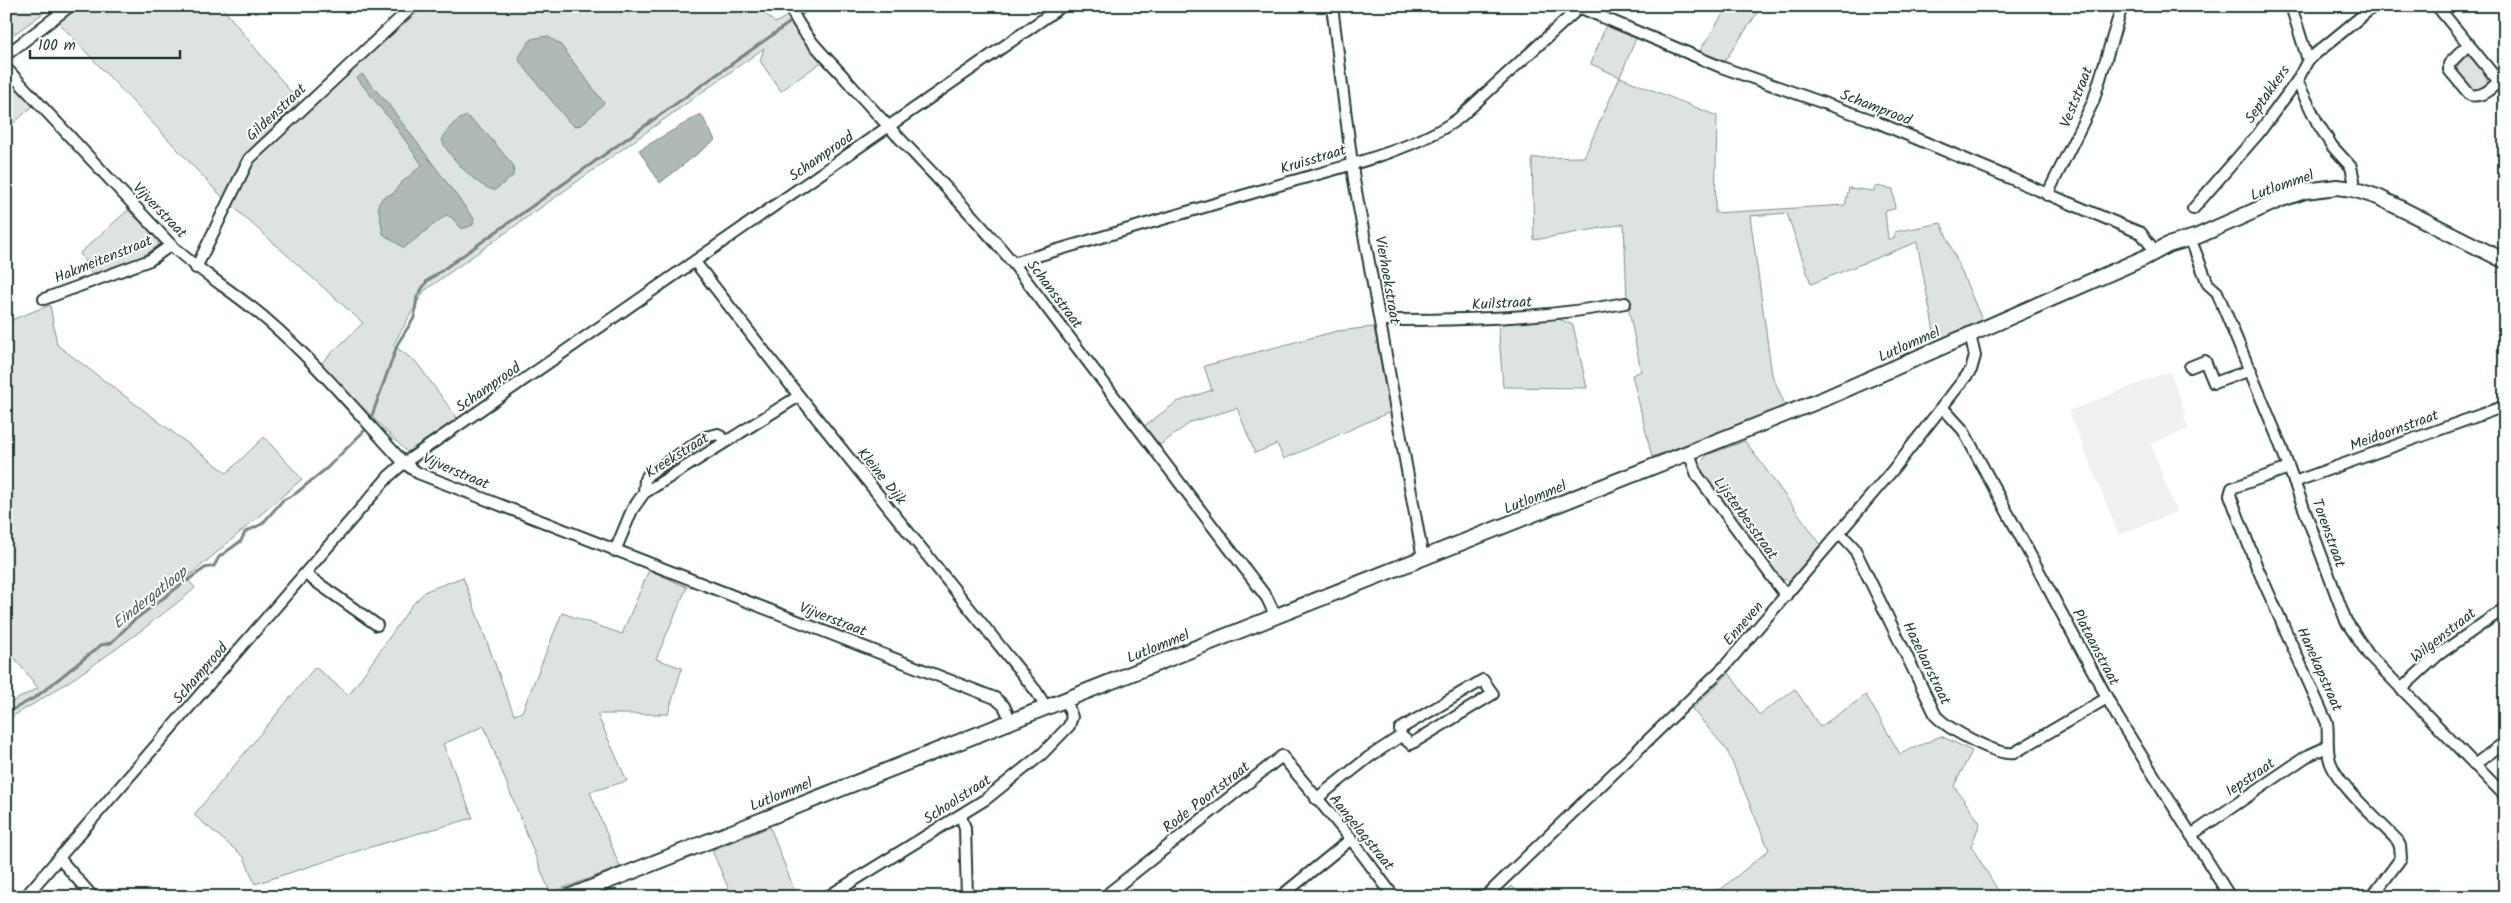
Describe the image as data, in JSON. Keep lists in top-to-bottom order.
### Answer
{
  "streets": {
    "main road": ["Lutlommel"],
    "street": [
      "Septakkers",
      "Veststraat",
      "Schamprood",
      "Gildenstraat",
      "Kruisstraat",
      "Vijverstraat",
      "Hakmeitenstraat",
      "Vierhoekstraat",
      "Schansstraat",
      "Kuilstraat",
      "Meidoornstraat",
      "Kreekstraat",
      "Kleine Dijk",
      "Lijsterbesstraat",
      "Torenstraat",
      "Enneven",
      "Wilgenstraat",
      "Plataanstraat",
      "Hazelaarstraat",
      "Hanekapstraat",
      "Iepstraat",
      "Rode Poortstraat",
      "Schoolstraat",
      "Aangelagstraat"
    ]
  },
  "crossings": [
    ["Veststraat", "Schamprood"],
    ["Schamprood", "Kruisstraat"],
    ["Schamprood", "Lutlommel"],
    ["Schamprood", "Vijverstraat"],
    ["Schamprood", "Schansstraat"],
    ["Schamprood", "Kleine Dijk"],
    ["Gildenstraat", "Vijverstraat"],
    ["Kruisstraat", "Vierhoekstraat"],
    ["Kruisstraat", "Schansstraat"],
    ["Lutlommel", "Vijverstraat"],
    ["Lutlommel", "Vierhoekstraat"],
    ["Lutlommel", "Schansstraat"],
    ["Lutlommel", "Kleine Dijk"],
    ["Lutlommel", "Lijsterbesstraat"],
    ["Lutlommel", "Torenstraat"],
    ["Lutlommel", "Enneven"],
    ["Lutlommel", "Schoolstraat"],
    ["Vijverstraat", "Hakmeitenstraat"],
    ["Vijverstraat", "Kreekstraat"],
    ["Vierhoekstraat", "Kuilstraat"],
    ["Meidoornstraat", "Torenstraat"],
    ["Kreekstraat", "Kleine Dijk"],
    ["Lijsterbesstraat", "Enneven"],
    ["Torenstraat", "Wilgenstraat"],
    ["Torenstraat", "Hanekapstraat"],
    ["Enneven", "Plataanstraat"],
    ["Enneven", "Hazelaarstraat"],
    ["Plataanstraat", "Hazelaarstraat"],
    ["Plataanstraat", "Iepstraat"],
    ["Hanekapstraat", "Iepstraat"],
    ["Rode Poortstraat", "Aangelagstraat"]
  ],
  "water": ["Eindergatloop"],
  "scale_bar": "100 m"
}
